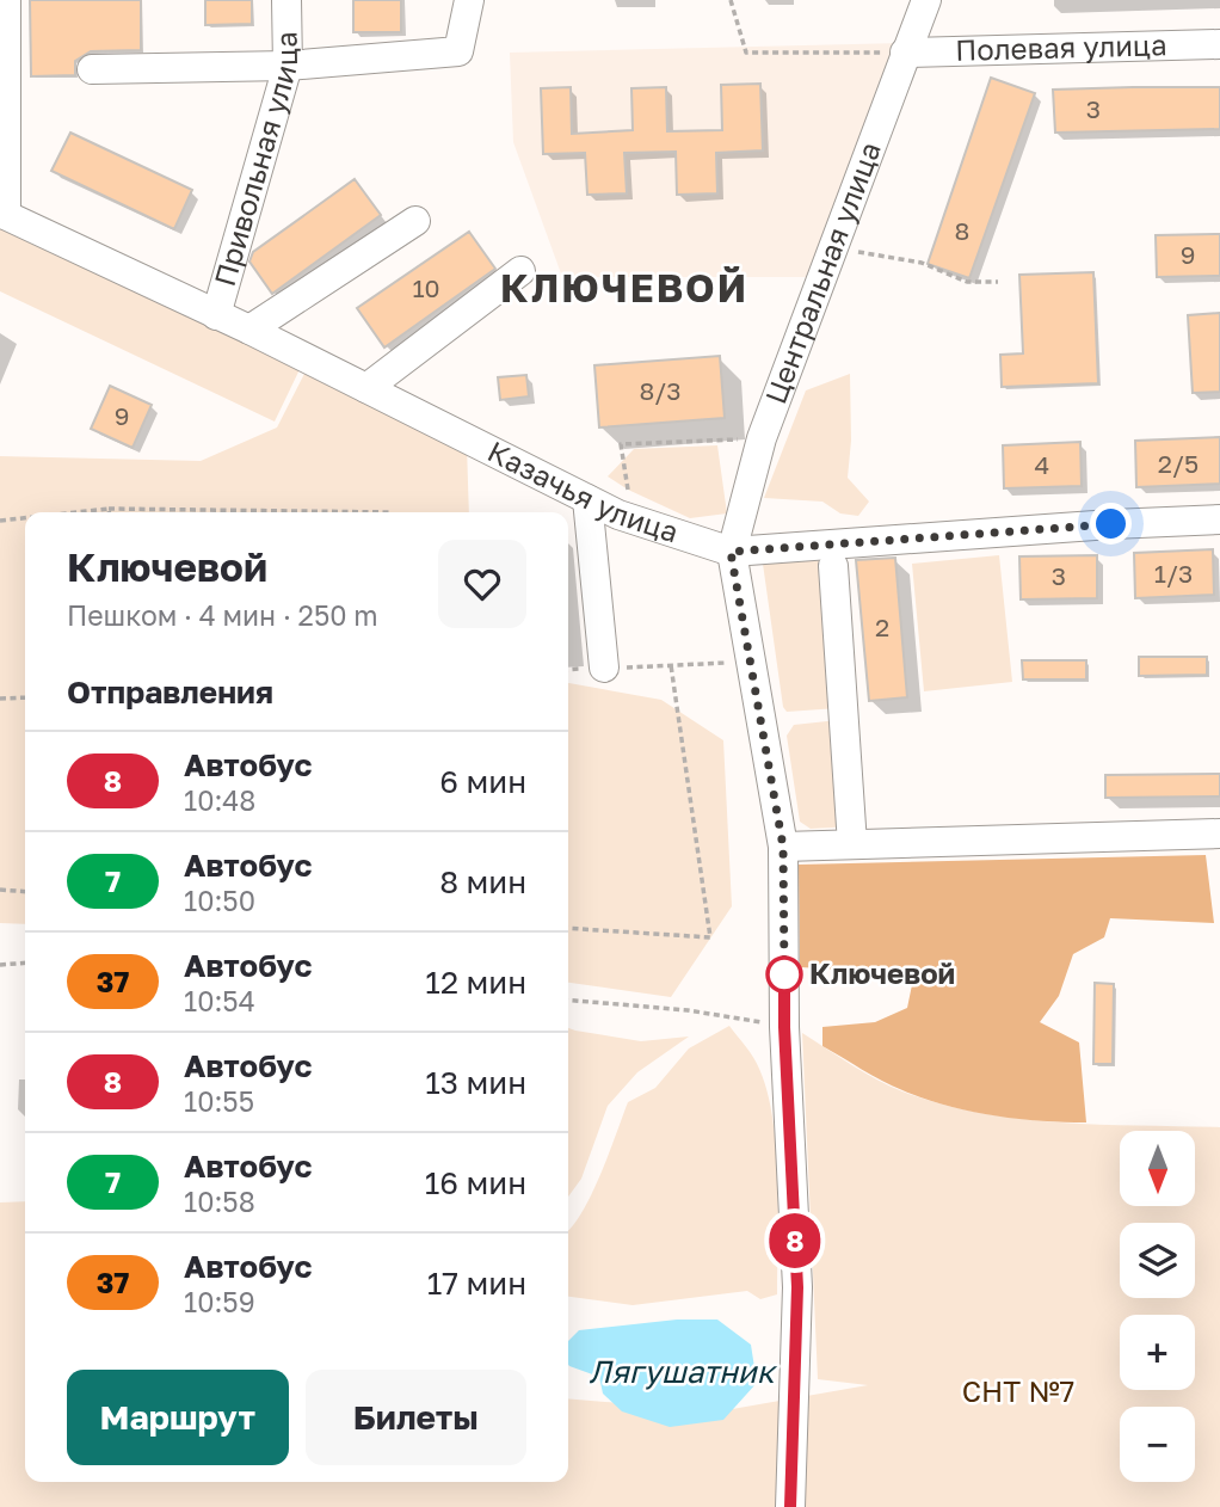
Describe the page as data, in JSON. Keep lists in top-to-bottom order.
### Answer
{
  "streets": {
    "street": [
      "Полевая улица",
      "Привольная улица",
      "Центральная улица",
      "Казачья улица"
    ]
  },
  "crossings": [
    ["Полевая улица", "Центральная улица"],
    ["Привольная улица", "Казачья улица"],
    ["Центральная улица", "Казачья улица"]
  ],
  "districts": ["КЛЮЧЕВОЙ"],
  "water": ["Лягушатник"],
  "parks": ["СНТ №7"],
  "places": ["Ключевой"],
  "lines": ["bus line 8"],
  "house_numbers": [
    "3",
    "8",
    "9",
    "10",
    "8/3",
    "9",
    "2/5",
    "4",
    "1/3",
    "3",
    "2"
  ],
  "north": "bottom",
  "page": {
    "on_map": "8",
    "heading": [
      ["Ключевой", "Пешком · 4 мин · 250 m"],
      "Отправления"
    ],
    "list": [
      {
        "mark": "8",
        "name": "Автобус",
        "note": "10:48",
        "value": "6 мин"
      },
      {
        "mark": "7",
        "name": "Автобус",
        "note": "10:50",
        "value": "8 мин"
      },
      {
        "mark": "37",
        "name": "Автобус",
        "note": "10:54",
        "value": "12 мин"
      },
      {
        "mark": "8",
        "name": "Автобус",
        "note": "10:55",
        "value": "13 мин"
      },
      {
        "mark": "7",
        "name": "Автобус",
        "note": "10:58",
        "value": "16 мин"
      },
      {
        "mark": "37",
        "name": "Автобус",
        "note": "10:59",
        "value": "17 мин"
      }
    ],
    "map_buttons": ["+", "−"],
    "buttons": ["Маршрут", "Билеты"]
  }
}
